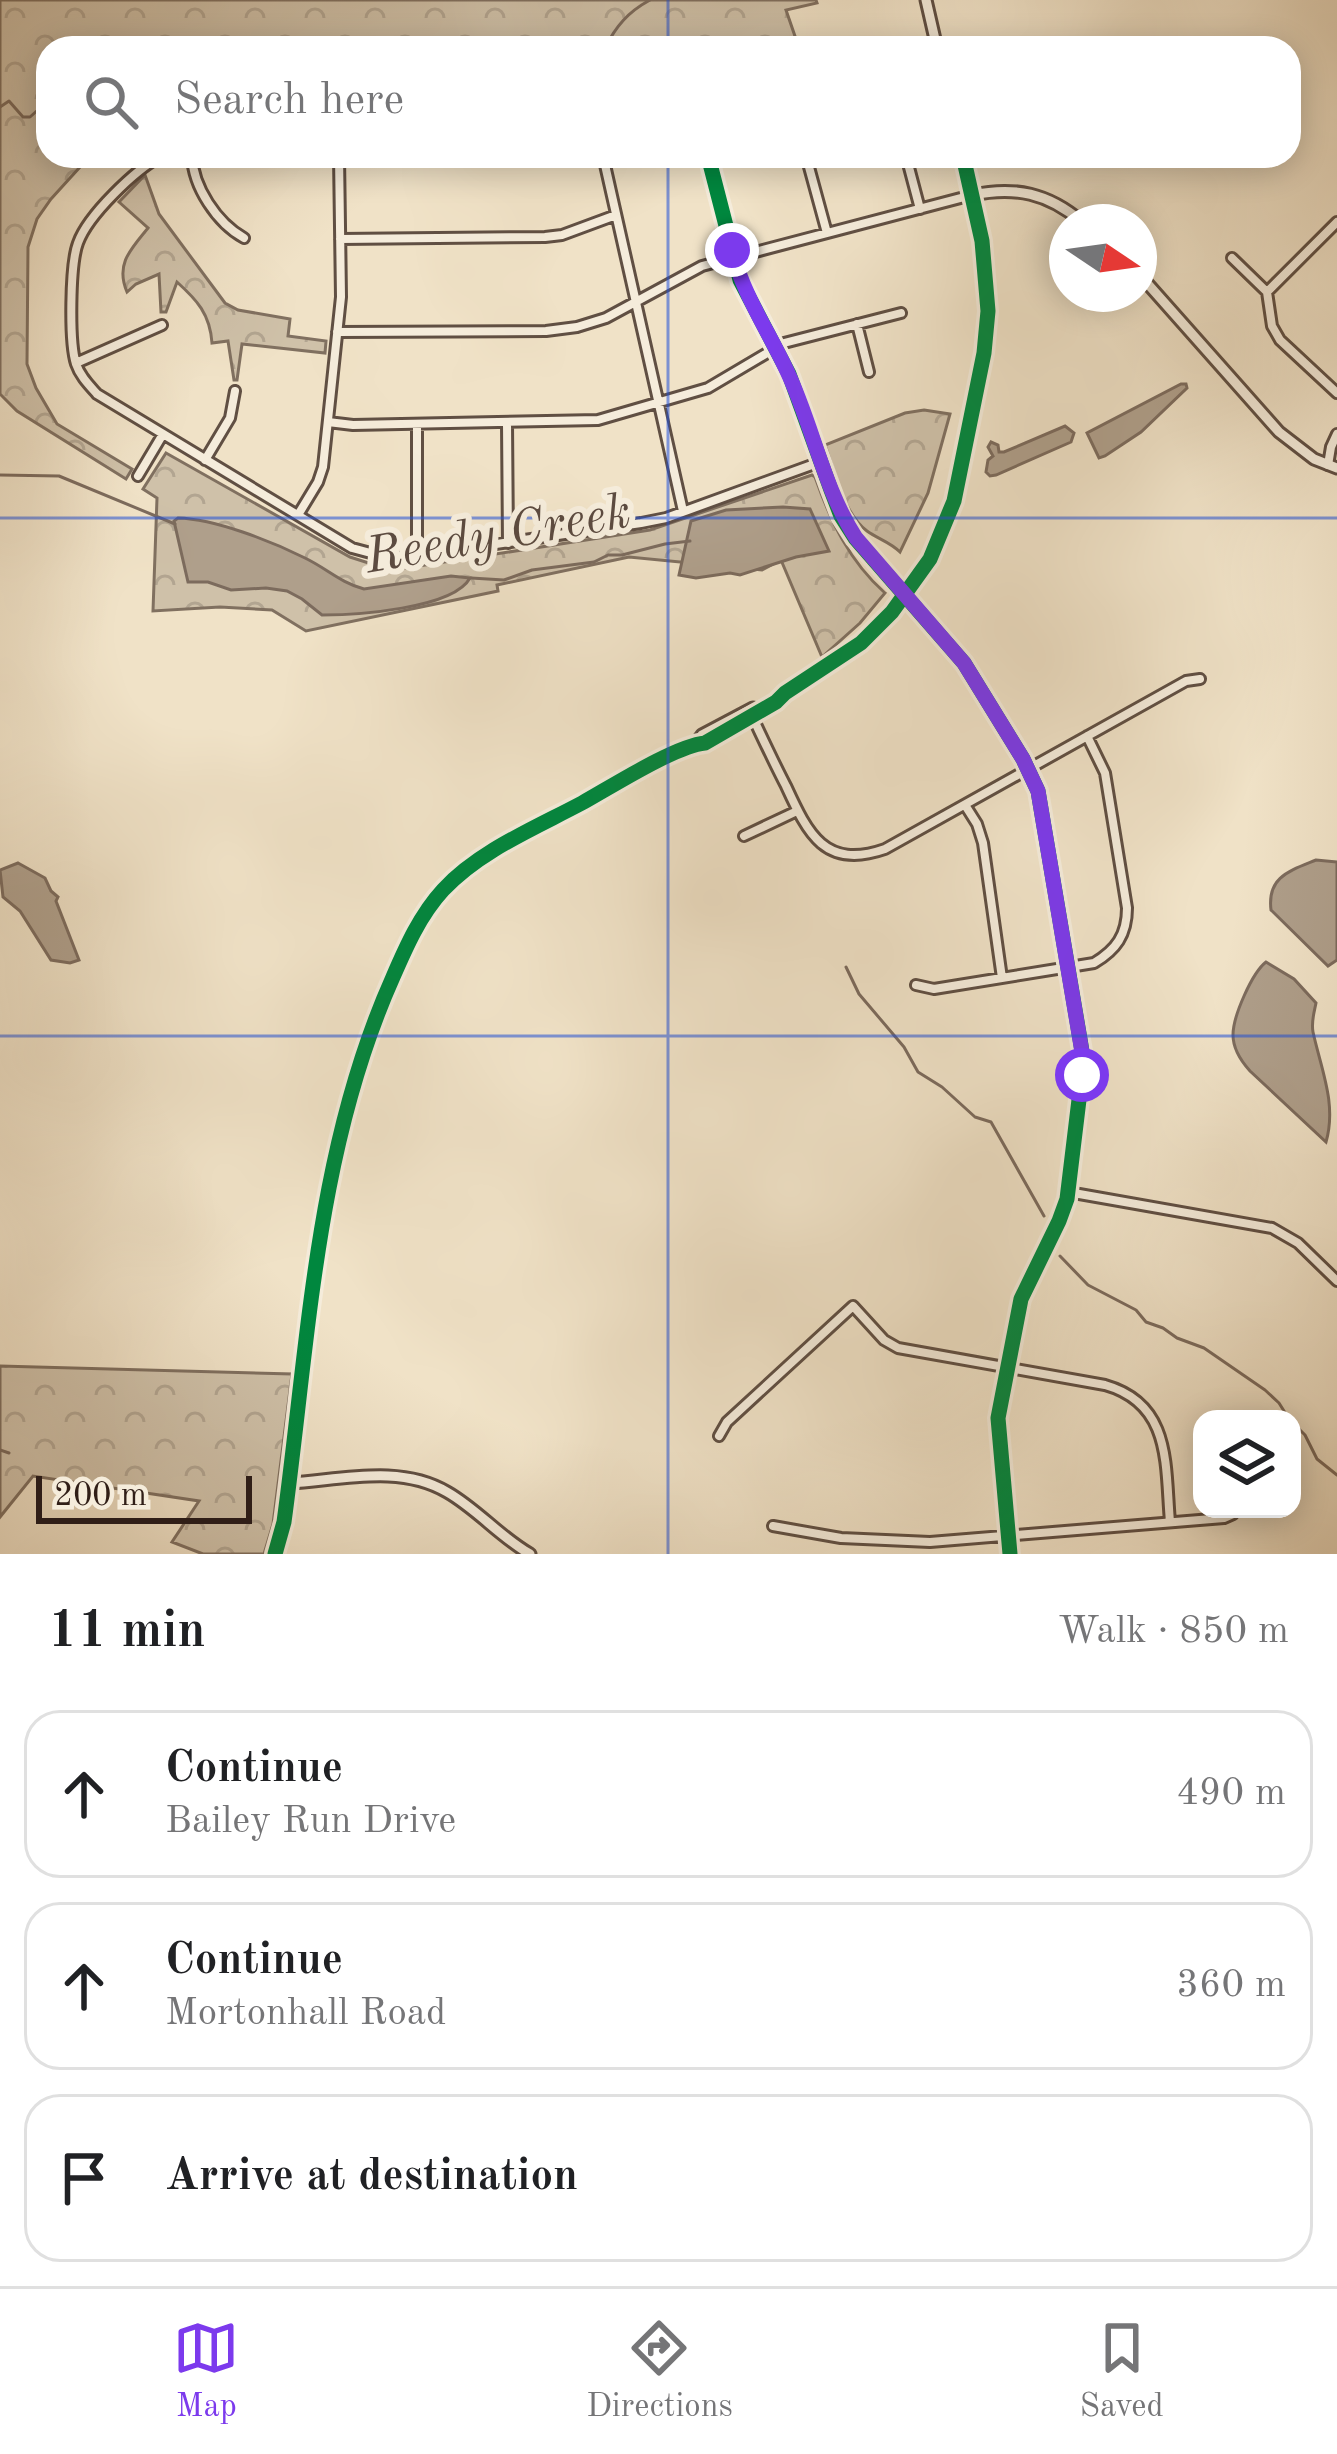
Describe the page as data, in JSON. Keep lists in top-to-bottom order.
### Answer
{
  "water": ["Reedy Creek"],
  "scale_bar": "200 m",
  "north": "right",
  "page": {
    "search": "Search here",
    "scale": "200 m",
    "heading": ["11 min", "Walk · 850 m"],
    "list": [
      ["Continue", "Bailey Run Drive", "490 m"],
      ["Continue", "Mortonhall Road", "360 m"],
      "Arrive at destination"
    ],
    "nav": ["Map", "Directions", "Saved"]
  }
}
